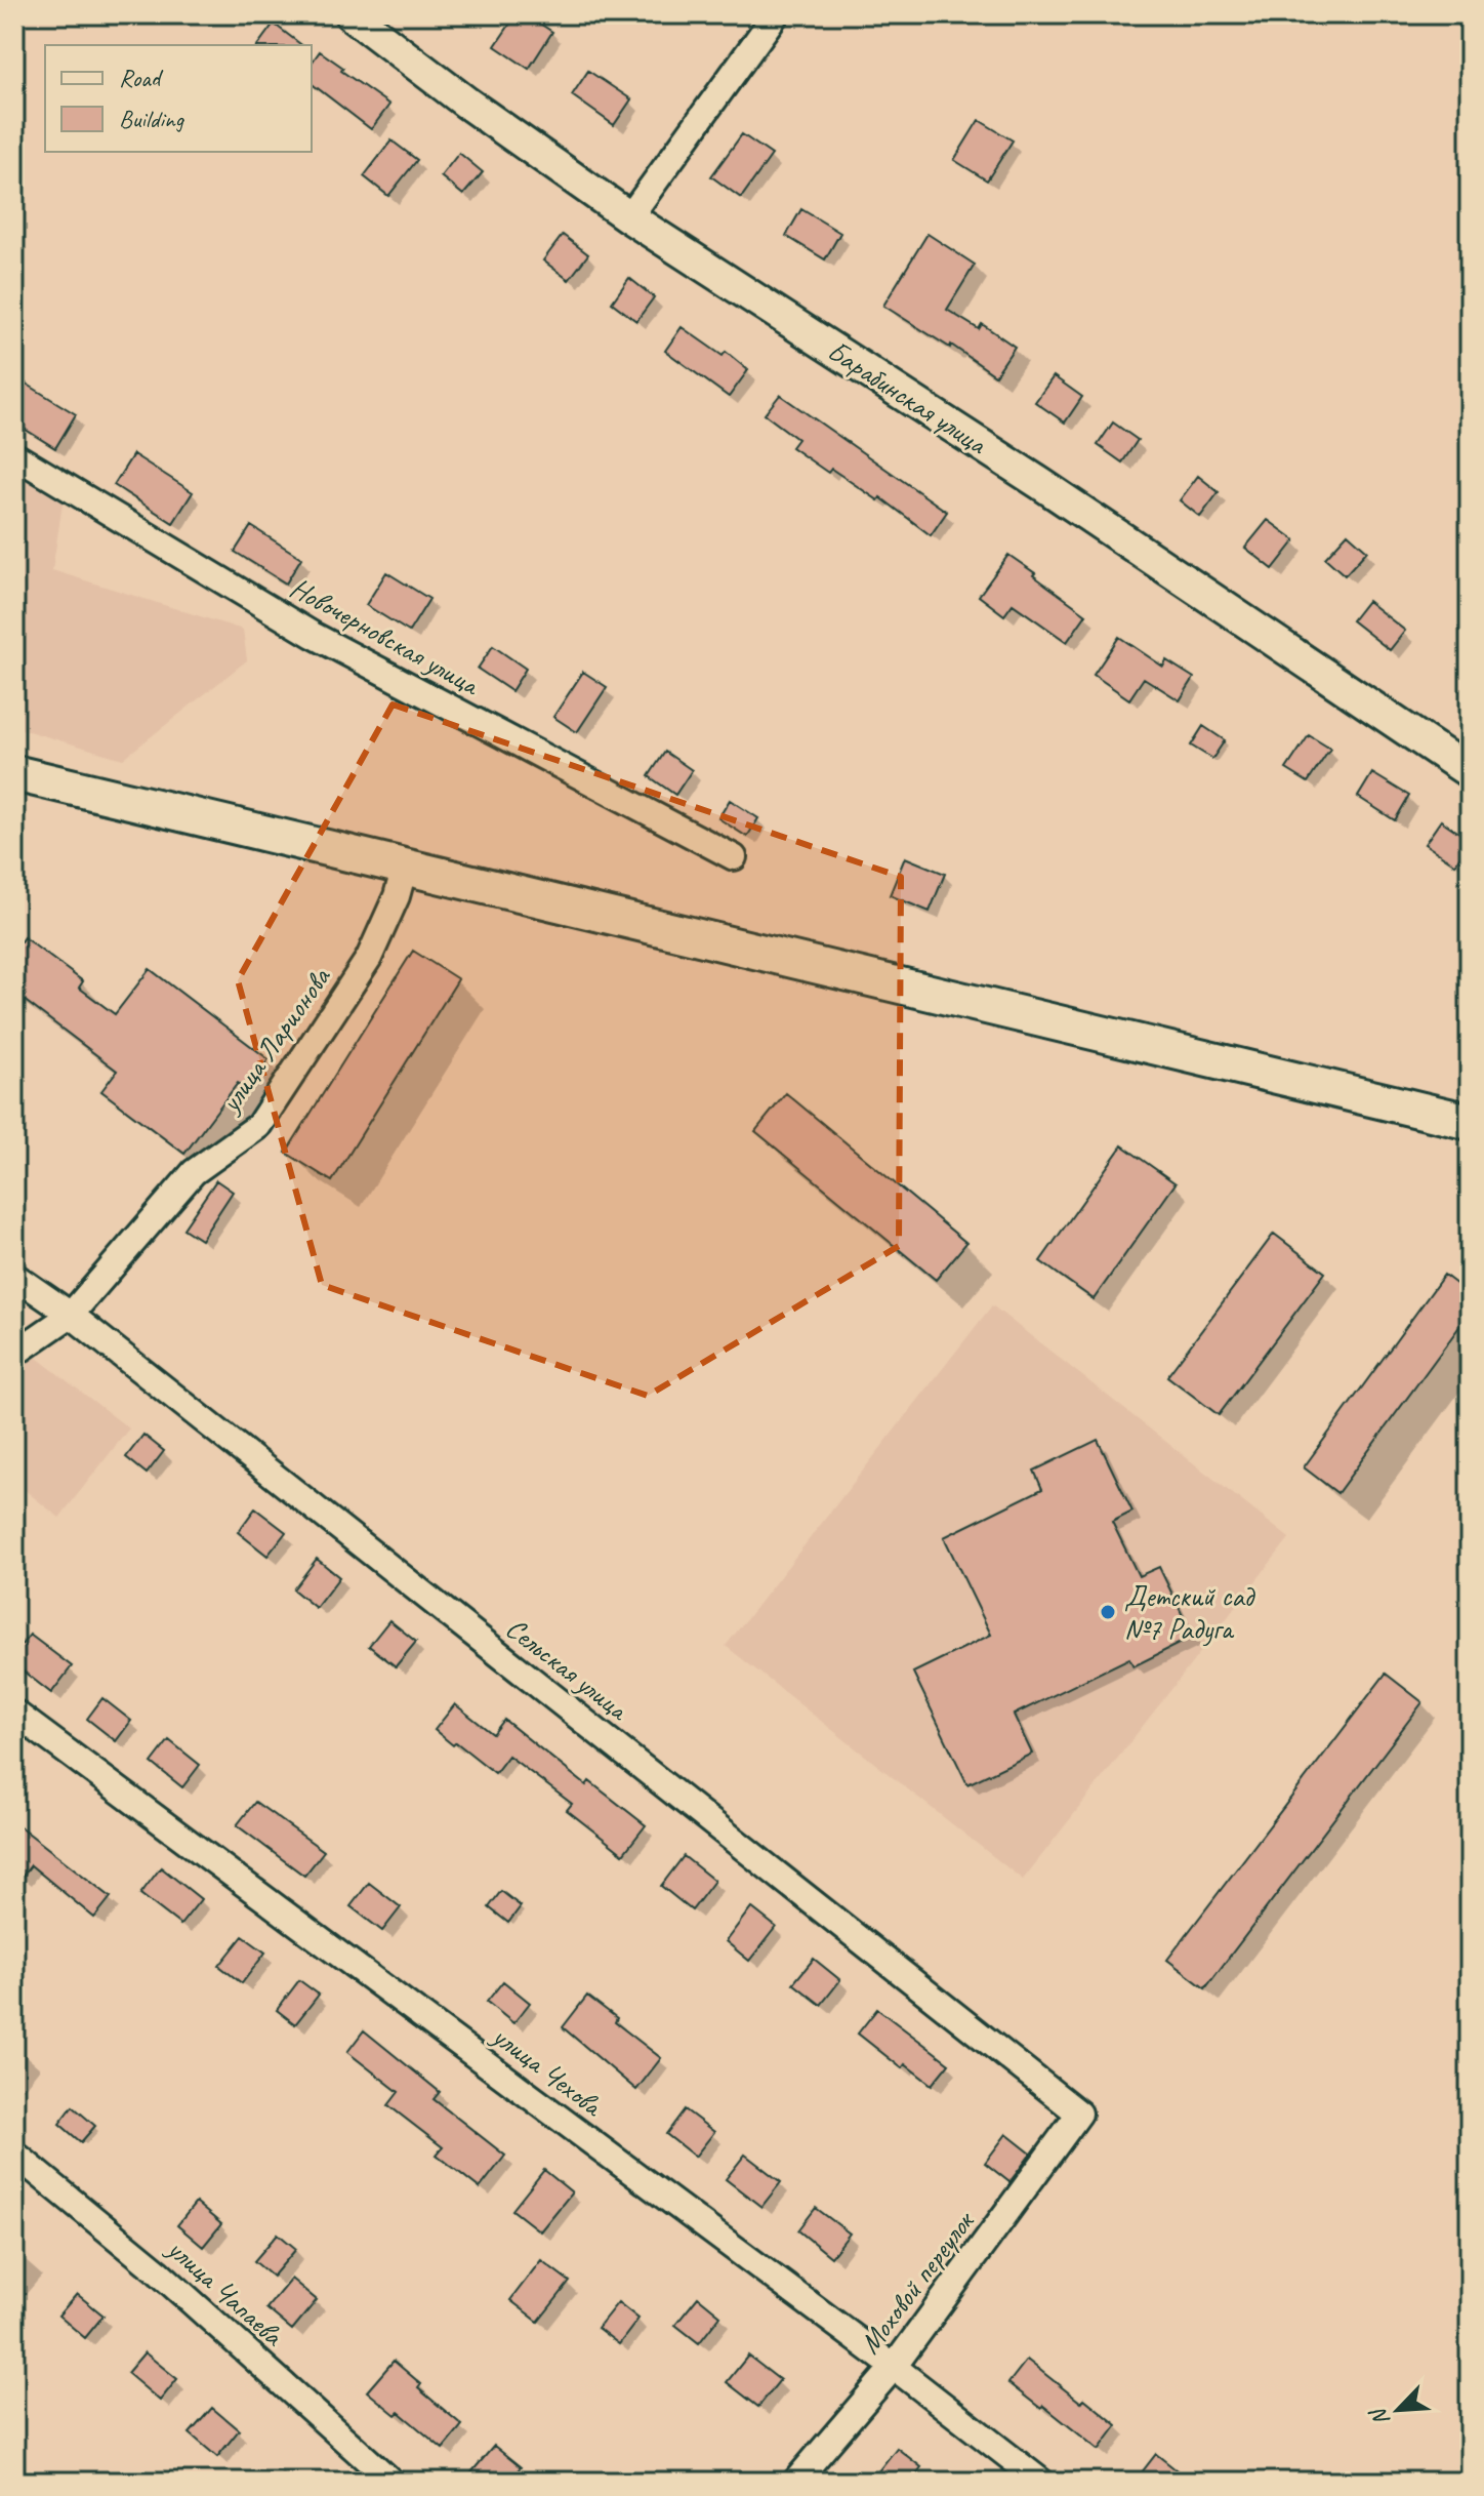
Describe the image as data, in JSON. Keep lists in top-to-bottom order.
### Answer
{
  "streets": {
    "street": [
      "Барабинская улица",
      "Новочерновская улица",
      "улица Ларионова",
      "Сельская улица",
      "улица Чехова",
      "Моховой переулок",
      "улица Чапаева"
    ]
  },
  "crossings": [
    ["улица Ларионова", "Сельская улица"],
    ["Сельская улица", "Моховой переулок"],
    ["улица Чехова", "Моховой переулок"]
  ],
  "places": ["Детский сад №7 Радуга"],
  "legend": ["Road", "Building"],
  "north": "bottom left"
}
